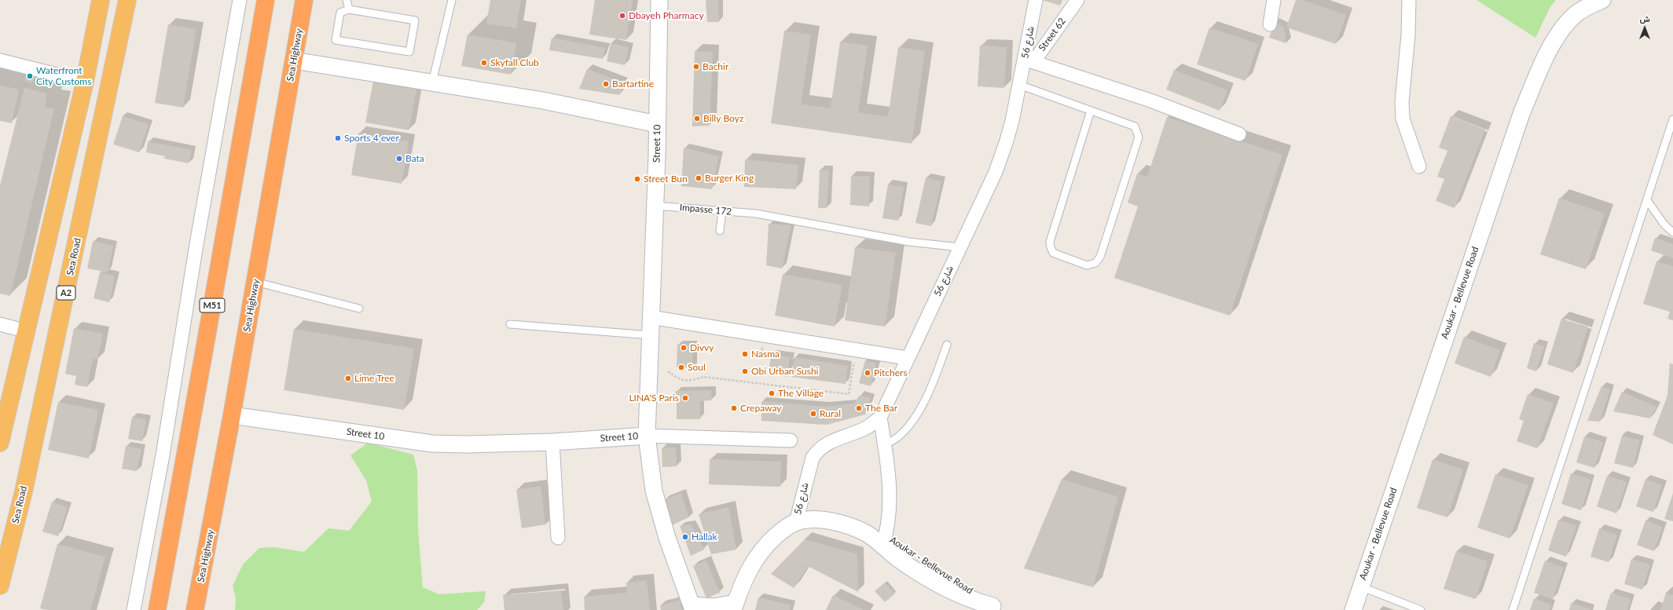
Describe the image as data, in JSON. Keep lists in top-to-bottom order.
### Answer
{
  "streets": {
    "highway": [
      "Sea Highway",
      "Sea Road",
      "A2",
      "M51"
    ],
    "street": [
      "Street 62",
      "شارع 56",
      "Street 10",
      "Aoukar - Bellevue Road"
    ],
    "lane": ["Impasse 172"]
  },
  "crossings": [
    ["Street 62", "شارع 56"],
    ["شارع 56", "Impasse 172"],
    ["شارع 56", "Aoukar - Bellevue Road"],
    ["Sea Highway", "Street 10"],
    ["Street 10", "Impasse 172"]
  ],
  "places": [
    "Dbayeh Pharmacy",
    "Skyfall Club",
    "Bachir",
    "Waterfront City Customs",
    "Bartartine",
    "Billy Boyz",
    "Sports 4 ever",
    "Bata",
    "Burger King",
    "Street Bun",
    "Divvy",
    "Nasma",
    "Soul",
    "Obi Urban Sushi",
    "Pitchers",
    "Lime Tree",
    "The Village",
    "LINA'S Paris",
    "Crepaway",
    "The Bar",
    "Rural",
    "Hallak"
  ],
  "north": "top"
}
